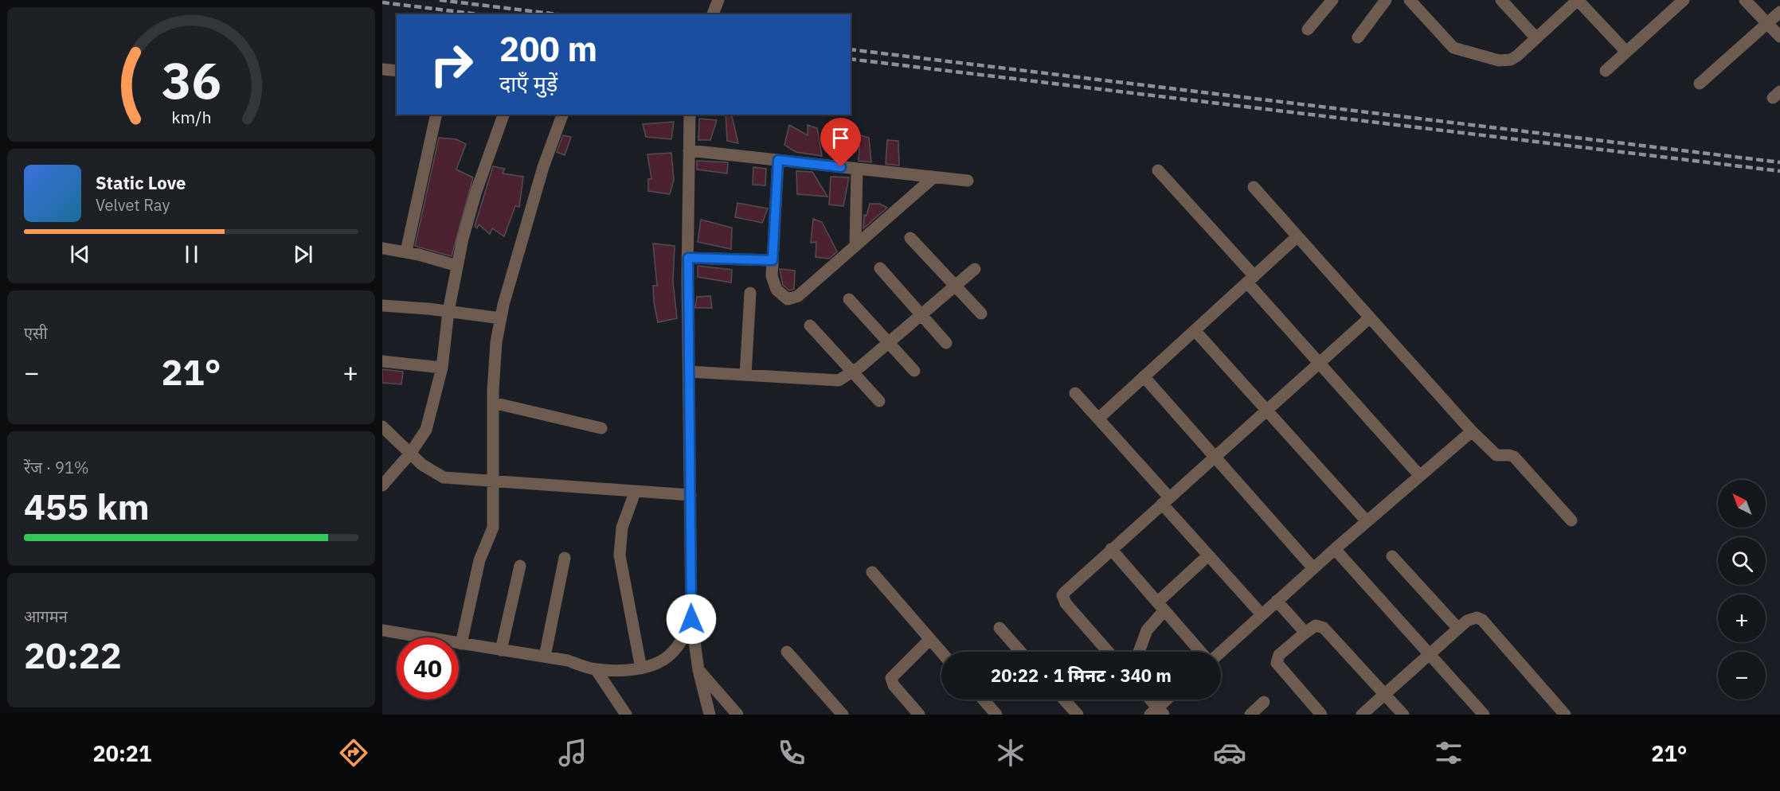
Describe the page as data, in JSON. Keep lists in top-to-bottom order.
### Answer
{
  "north": "top left",
  "page": {
    "turn": ["200 m", "दाएँ मुड़ें"],
    "song": ["Static Love", "Velvet Ray"],
    "tile": [
      "एसी",
      ["रेंज · 91%", "455 km"],
      ["आगमन", "20:22"]
    ],
    "heat": ["−", "21°", "+"],
    "map_buttons": ["+", "−"],
    "limit": "40",
    "trip": "20:22 · 1 मिनट · 340 m",
    "tabs": ["20:21", "21°"],
    "gauge": ["36", "km/h"]
  }
}
